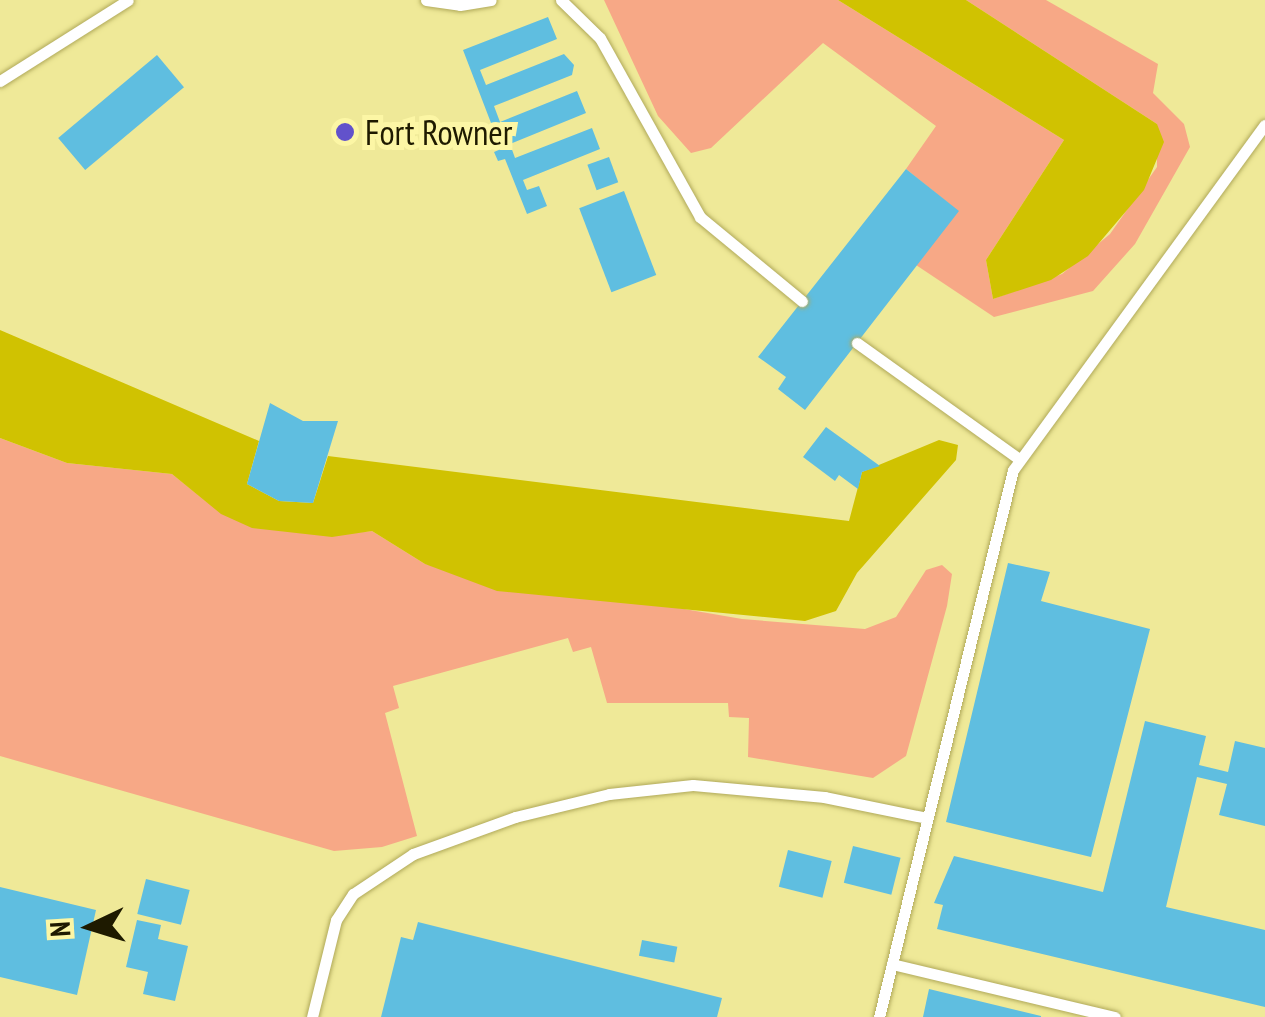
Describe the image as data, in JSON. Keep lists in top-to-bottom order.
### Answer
{
  "places": ["Fort Rowner"],
  "north": "left"
}
